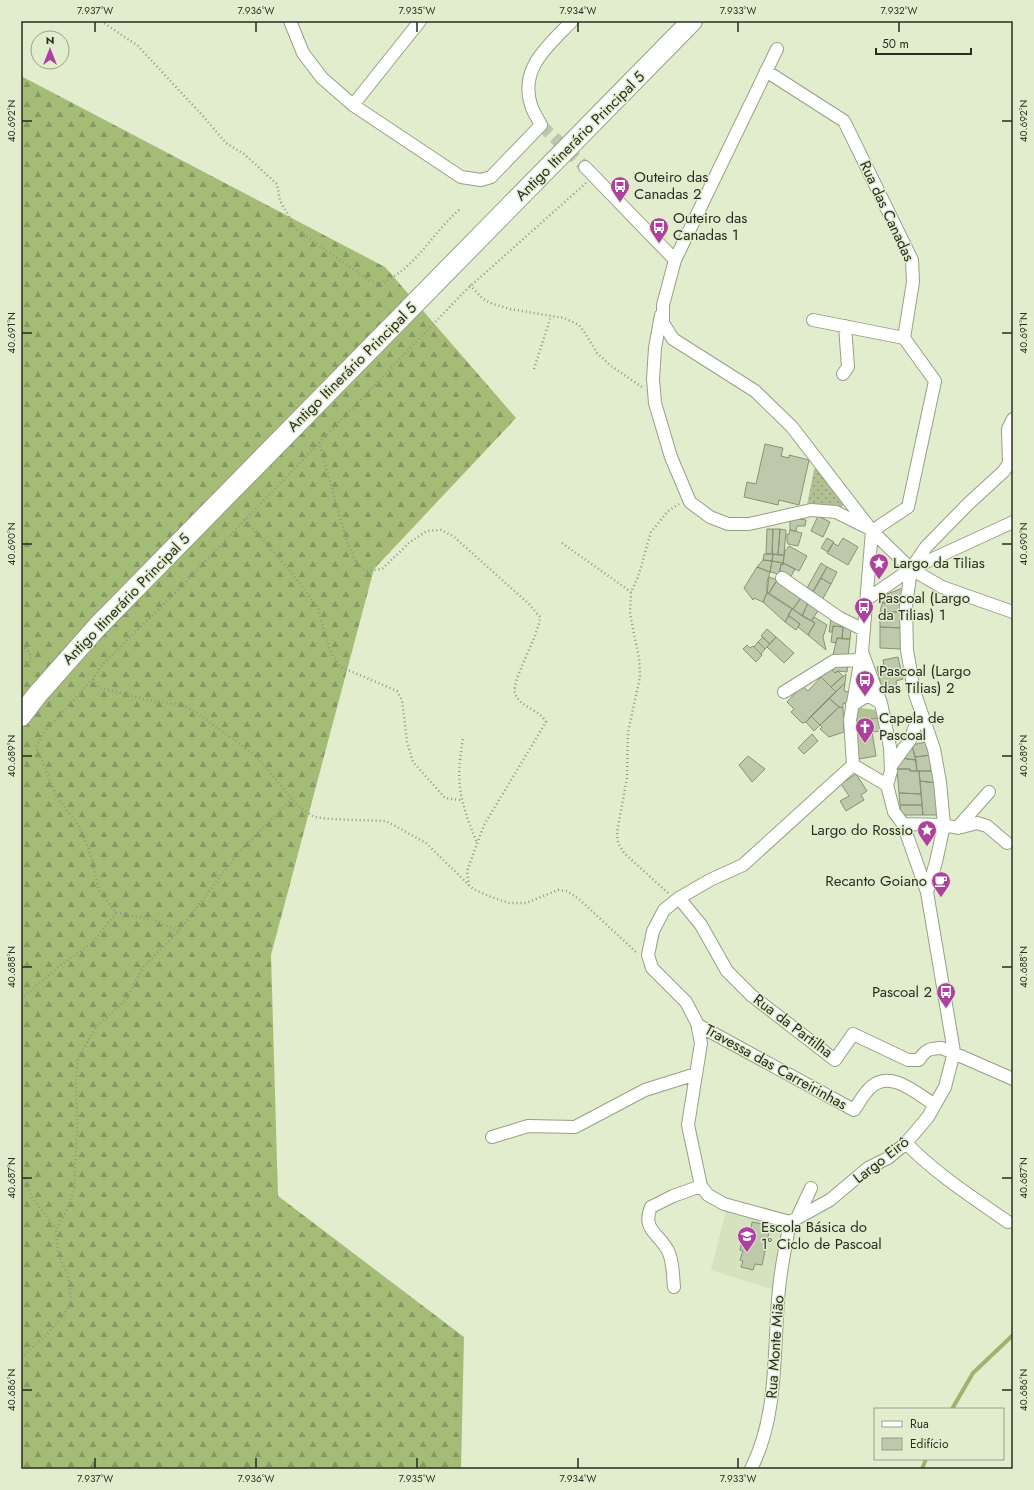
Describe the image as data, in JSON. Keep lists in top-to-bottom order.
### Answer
{
  "streets": {
    "highway": ["Antigo Itinerário Principal 5"],
    "street": [
      "Rua das Canadas",
      "Rua da Partilha",
      "Travessa das Carreirinhas",
      "Largo Eirô",
      "Rua Monte Mião"
    ]
  },
  "crossings": [
    ["Rua da Partilha", "Largo Eirô"],
    ["Travessa das Carreirinhas", "Largo Eirô"],
    ["Largo Eirô", "Rua Monte Mião"]
  ],
  "places": {
    "bus stop": [
      "Outeiro das Canadas 2",
      "Outeiro das Canadas 1",
      "Pascoal (Largo da Tilias) 1",
      "Pascoal (Largo das Tilias) 2",
      "Pascoal 2"
    ],
    "place": ["Largo da Tilias", "Largo do Rossio"],
    "church": ["Capela de Pascoal"],
    "cafe": ["Recanto Goiano"],
    "school or university": ["Escola Básica do 1º Ciclo de Pascoal"]
  },
  "legend": ["Rua", "Edifício"],
  "scale_bar": "50 m",
  "north": "top",
  "coordinates": [
    "7.937°W",
    "7.936°W",
    "7.935°W",
    "7.934°W",
    "7.933°W",
    "7.932°W",
    "40.692°N",
    "40.691°N",
    "40.690°N",
    "40.689°N",
    "40.688°N",
    "40.687°N",
    "40.686°N"
  ]
}
